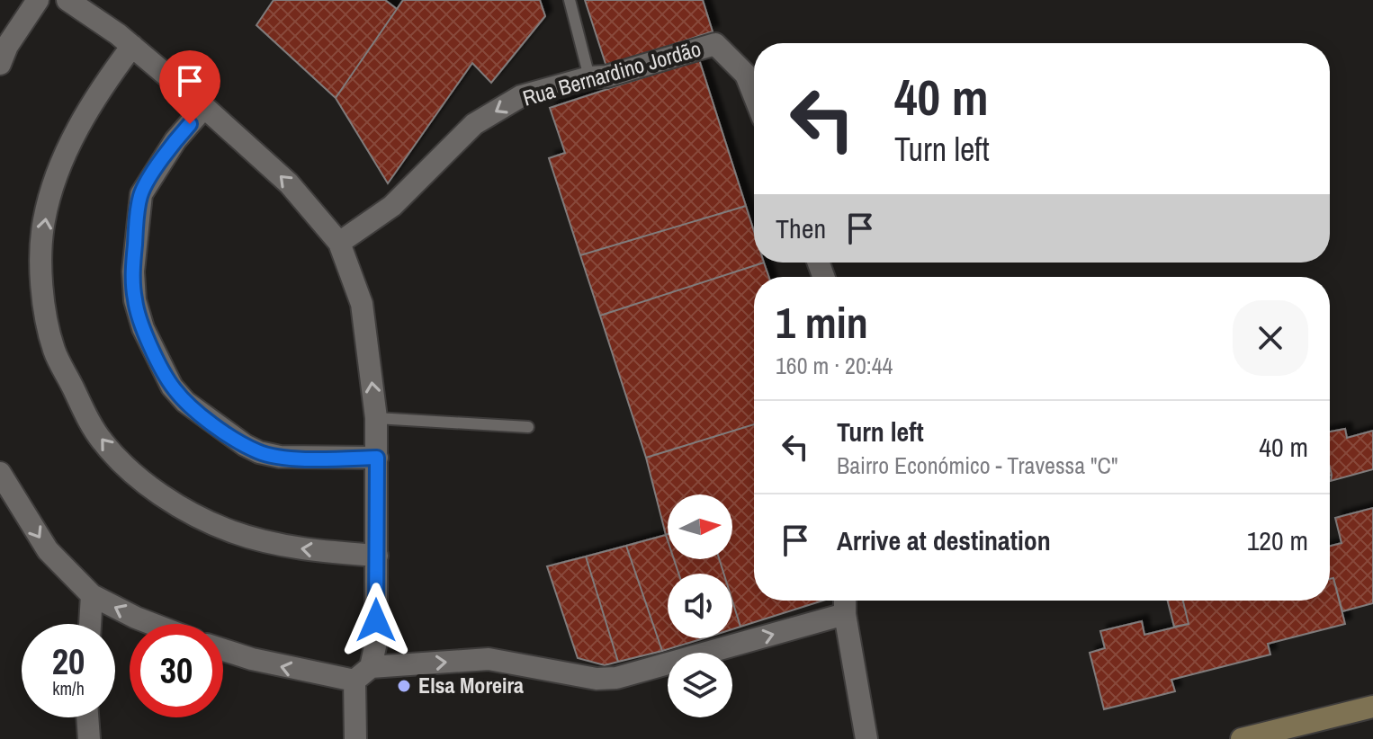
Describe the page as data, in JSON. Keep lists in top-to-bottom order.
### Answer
{
  "streets": {
    "street": ["Rua Bernardino Jordão"]
  },
  "one_way": ["Rua Bernardino Jordão"],
  "places": ["Elsa Moreira"],
  "north": "right",
  "page": {
    "turn": ["40 m", "Turn left"],
    "then": "Then",
    "heading": ["1 min", "160 m · 20:44"],
    "list": [
      {
        "name": "Turn left",
        "note": "Bairro Económico - Travessa \"C\"",
        "value": "40 m"
      },
      {
        "name": "Arrive at destination",
        "value": "120 m"
      }
    ],
    "speed": "20 km/h",
    "limit": "30"
  }
}
